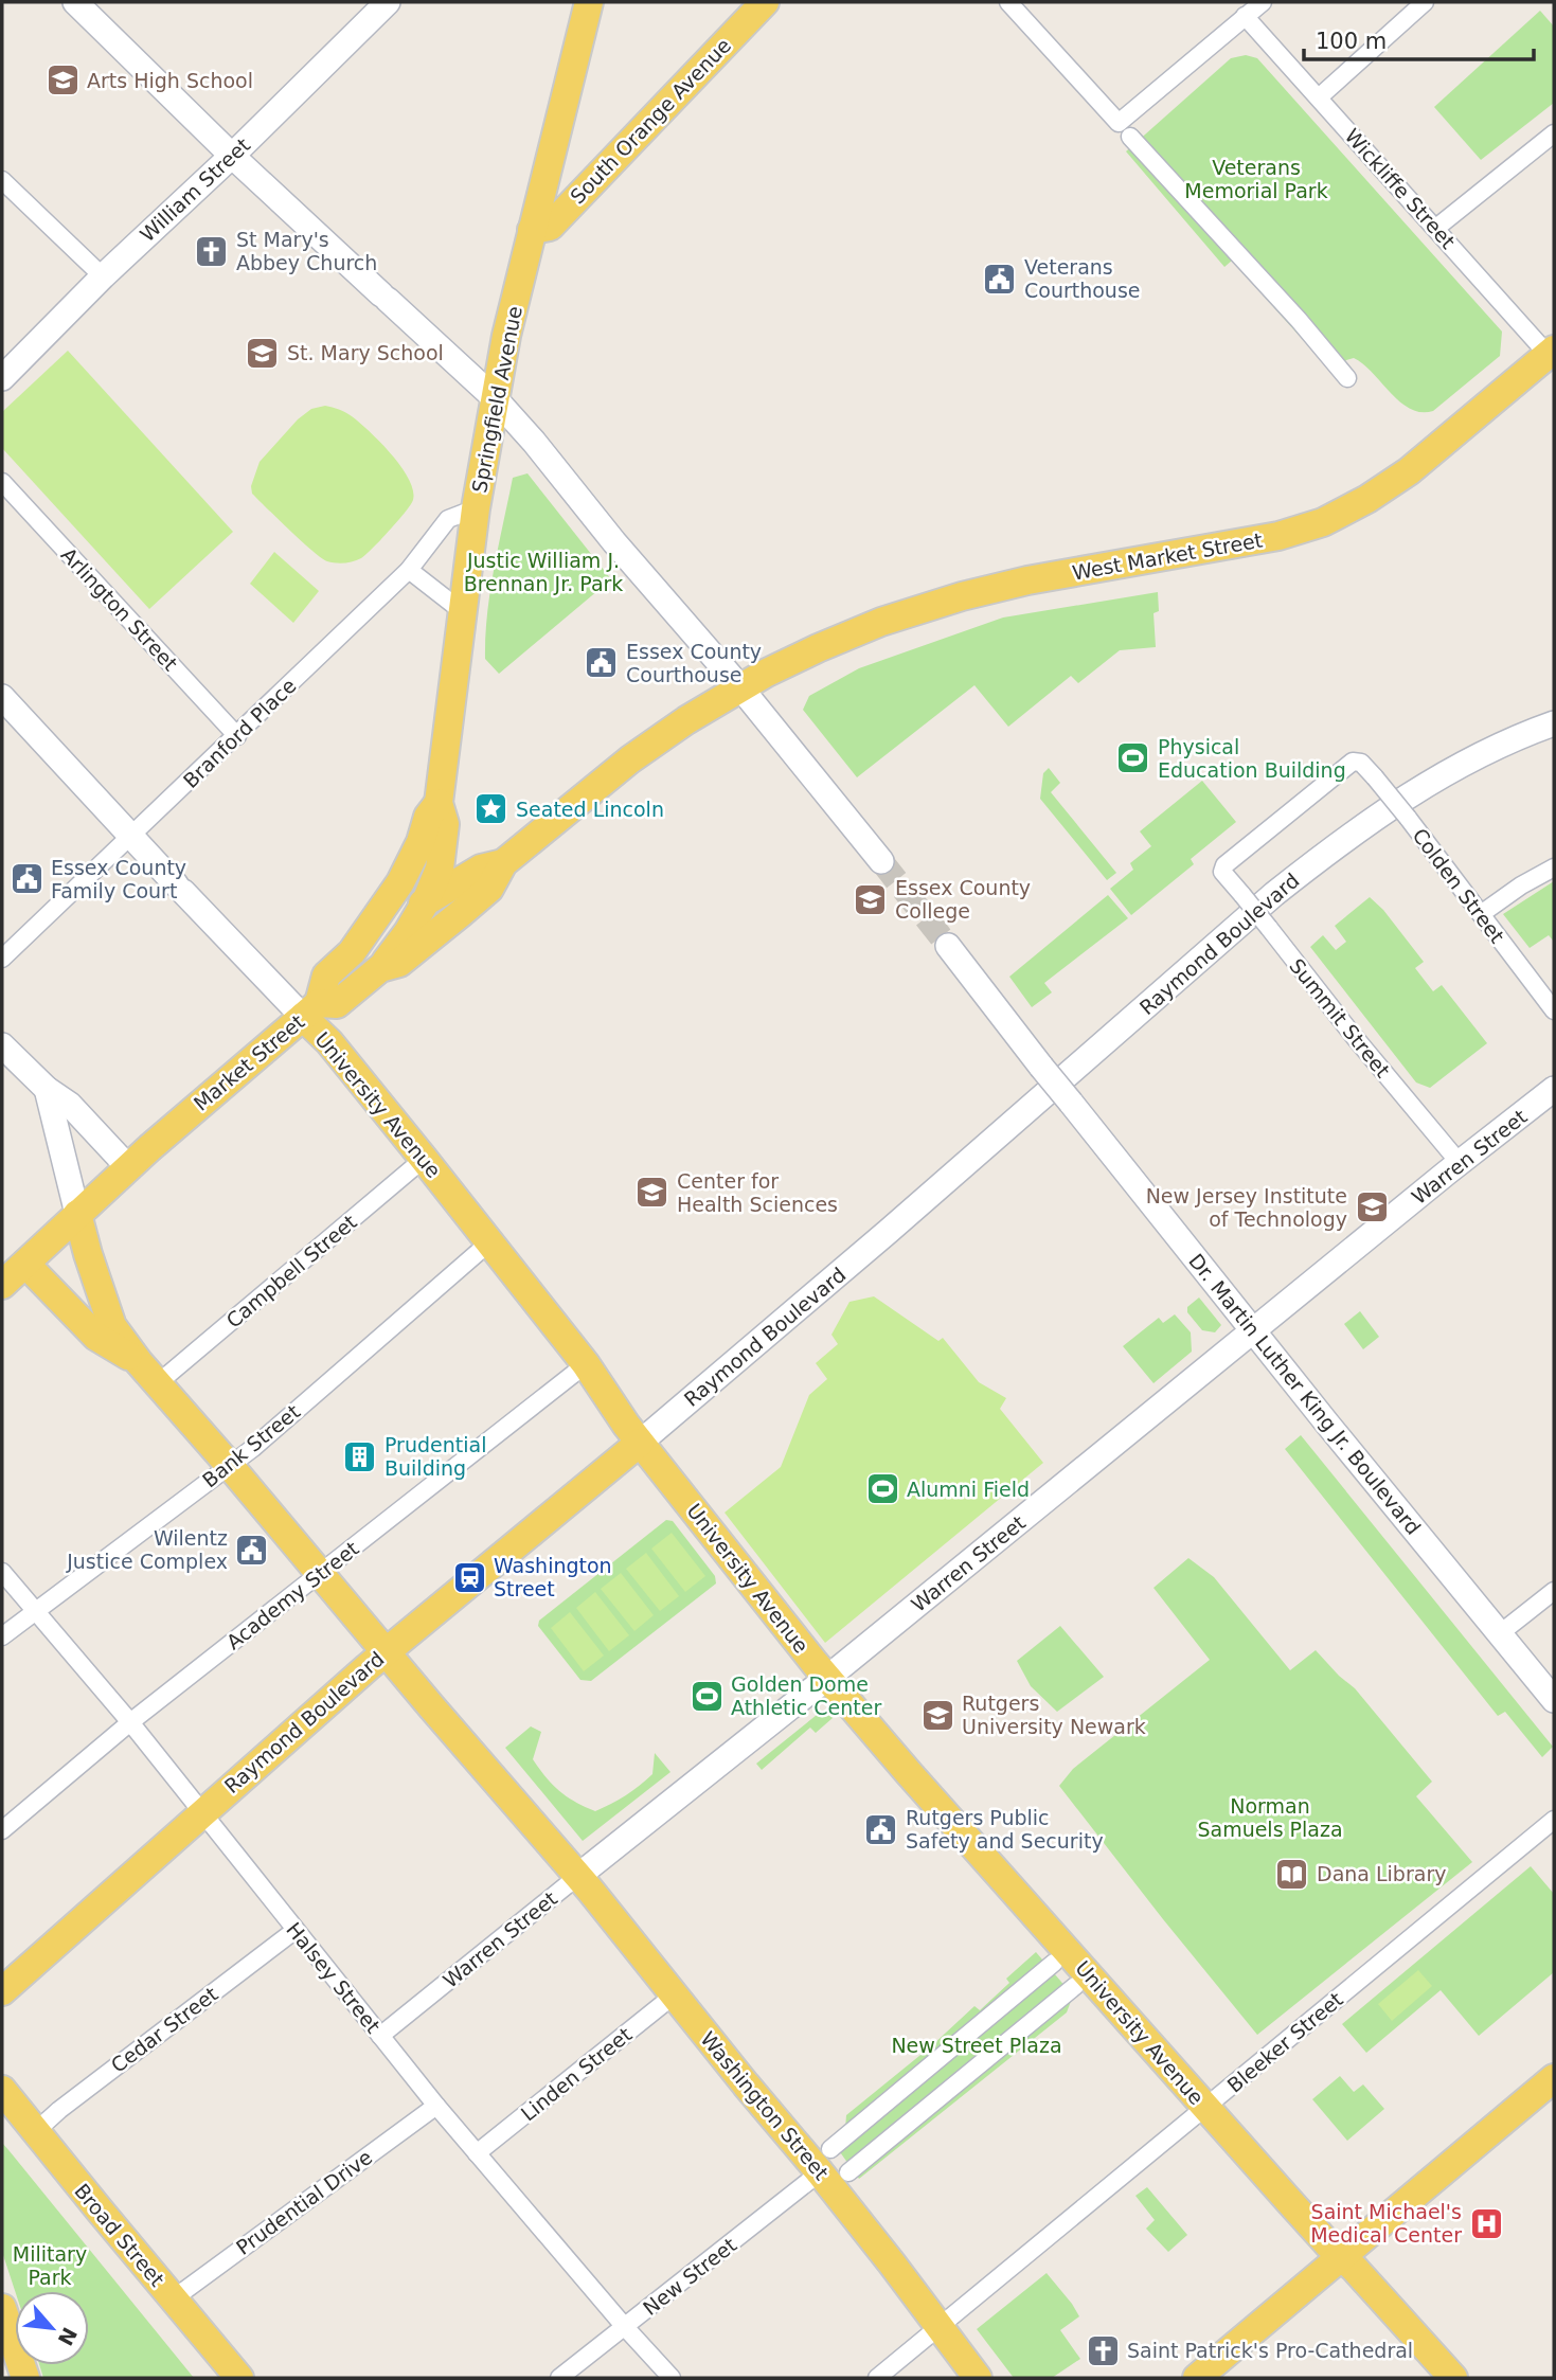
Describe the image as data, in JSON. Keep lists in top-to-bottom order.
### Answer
{
  "streets": {
    "main road": [
      "South Orange Avenue",
      "Springfield Avenue",
      "West Market Street",
      "Raymond Boulevard",
      "Market Street",
      "University Avenue",
      "Washington Street",
      "Broad Street"
    ],
    "street": [
      "Wickliffe Street",
      "William Street",
      "Arlington Street",
      "Branford Place",
      "Colden Street",
      "Summit Street",
      "Warren Street",
      "Campbell Street",
      "Dr. Martin Luther King Jr. Boulevard",
      "Bank Street",
      "Academy Street",
      "Halsey Street",
      "Cedar Street",
      "Bleeker Street",
      "Linden Street",
      "Prudential Drive",
      "New Street"
    ]
  },
  "crossings": [
    ["South Orange Avenue", "Springfield Avenue"],
    ["Wickliffe Street", "West Market Street"],
    ["Springfield Avenue", "Branford Place"],
    ["Springfield Avenue", "Market Street"],
    ["Springfield Avenue", "University Avenue"],
    ["West Market Street", "Market Street"],
    ["Arlington Street", "Branford Place"],
    ["Branford Place", "University Avenue"],
    ["Colden Street", "Summit Street"],
    ["Raymond Boulevard", "University Avenue"],
    ["Raymond Boulevard", "Halsey Street"],
    ["Raymond Boulevard", "Washington Street"],
    ["Summit Street", "Warren Street"],
    ["Market Street", "University Avenue"],
    ["Market Street", "Washington Street"],
    ["University Avenue", "Warren Street"],
    ["University Avenue", "Campbell Street"],
    ["University Avenue", "Bank Street"],
    ["University Avenue", "Academy Street"],
    ["University Avenue", "Bleeker Street"],
    ["Warren Street", "Dr. Martin Luther King Jr. Boulevard"],
    ["Warren Street", "Halsey Street"],
    ["Warren Street", "Washington Street"],
    ["Campbell Street", "Washington Street"],
    ["Bank Street", "Halsey Street"],
    ["Bank Street", "Washington Street"],
    ["Academy Street", "Halsey Street"],
    ["Academy Street", "Washington Street"],
    ["Halsey Street", "Cedar Street"],
    ["Halsey Street", "Linden Street"],
    ["Halsey Street", "Prudential Drive"],
    ["Halsey Street", "New Street"],
    ["Cedar Street", "Broad Street"],
    ["Bleeker Street", "Washington Street"],
    ["Linden Street", "Washington Street"],
    ["Washington Street", "New Street"],
    ["Prudential Drive", "Broad Street"]
  ],
  "parks": [
    "Veterans Memorial Park",
    "Justic William J. Brennan Jr. Park",
    "Norman Samuels Plaza",
    "New Street Plaza",
    "Military Park"
  ],
  "places": {
    "school or university": [
      "Arts High School",
      "St. Mary School",
      "Essex County College",
      "Center for Health Sciences",
      "New Jersey Institute of Technology",
      "Rutgers University Newark"
    ],
    "church": ["St Mary's Abbey Church", "Saint Patrick's Pro-Cathedral"],
    "public building": [
      "Veterans Courthouse",
      "Essex County Courthouse",
      "Essex County Family Court",
      "Wilentz Justice Complex",
      "Rutgers Public Safety and Security"
    ],
    "sports": ["Physical Education Building", "Alumni Field", "Golden Dome Athletic Center"],
    "place": ["Seated Lincoln"],
    "building": ["Prudential Building"],
    "station": ["Washington Street"],
    "library": ["Dana Library"],
    "hospital": ["Saint Michael's Medical Center"]
  },
  "scale_bar": "100 m",
  "north": "bottom right"
}
